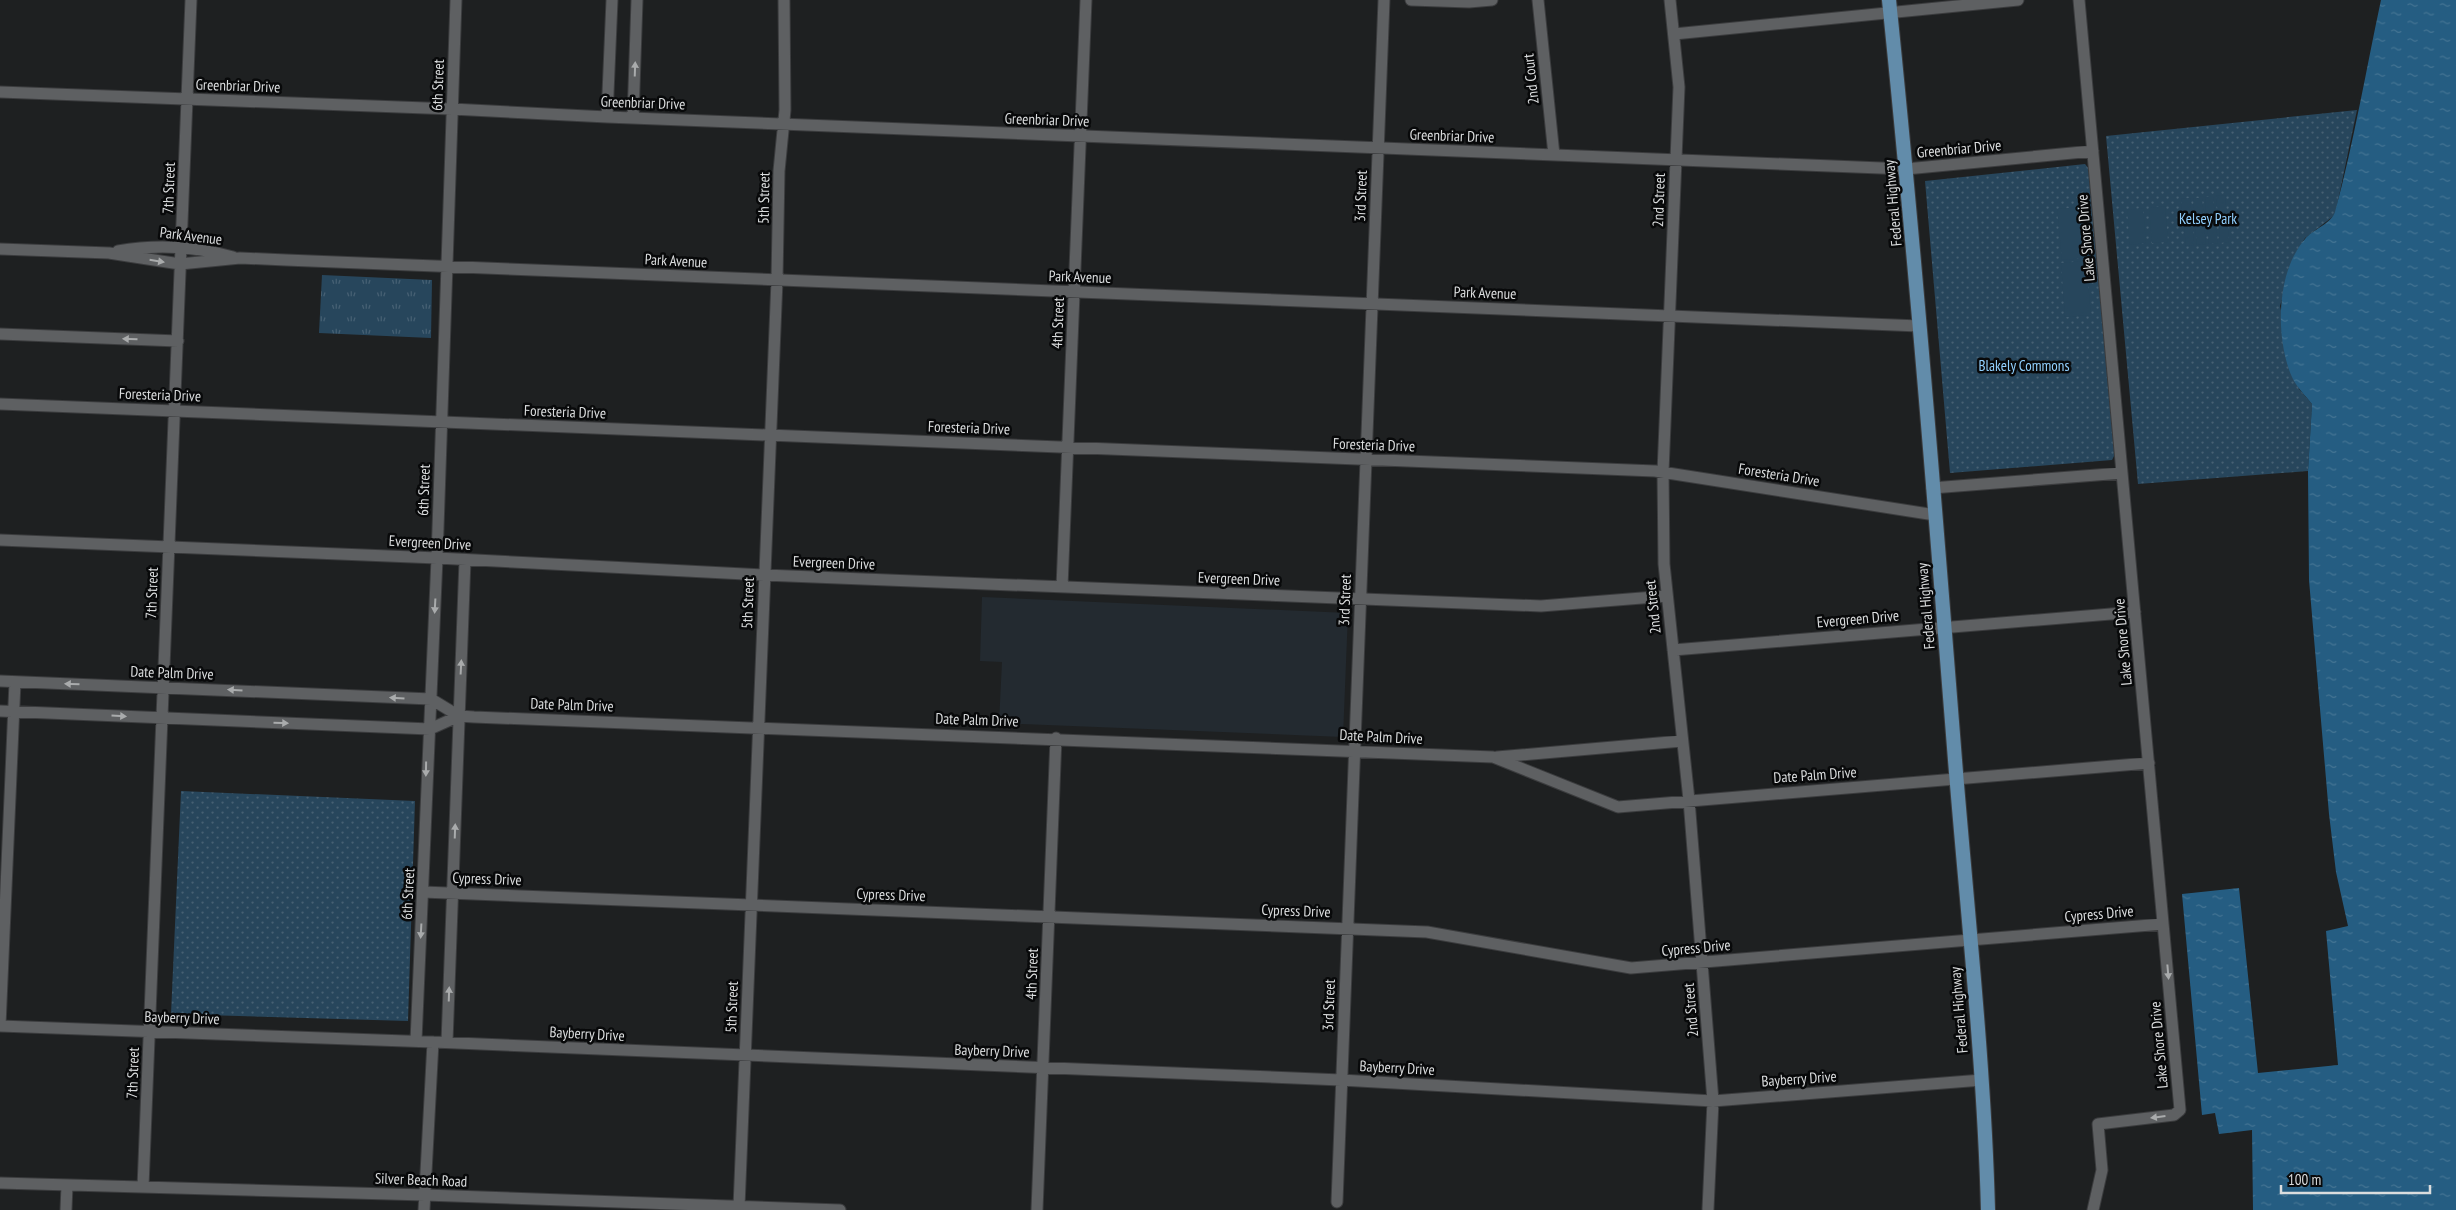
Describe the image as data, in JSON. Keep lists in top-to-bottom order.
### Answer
{
  "streets": {
    "main road": ["Federal Highway"],
    "street": [
      "2nd Court",
      "6th Street",
      "Greenbriar Drive",
      "7th Street",
      "3rd Street",
      "5th Street",
      "2nd Street",
      "Park Avenue",
      "Lake Shore Drive",
      "4th Street",
      "Foresteria Drive",
      "Evergreen Drive",
      "Date Palm Drive",
      "Cypress Drive",
      "Bayberry Drive",
      "Silver Beach Road"
    ]
  },
  "crossings": [
    ["2nd Court", "Greenbriar Drive"],
    ["6th Street", "Greenbriar Drive"],
    ["6th Street", "Park Avenue"],
    ["6th Street", "Foresteria Drive"],
    ["6th Street", "Evergreen Drive"],
    ["6th Street", "Date Palm Drive"],
    ["6th Street", "Cypress Drive"],
    ["6th Street", "Bayberry Drive"],
    ["Greenbriar Drive", "7th Street"],
    ["Greenbriar Drive", "3rd Street"],
    ["Greenbriar Drive", "5th Street"],
    ["Greenbriar Drive", "2nd Street"],
    ["Greenbriar Drive", "Federal Highway"],
    ["Greenbriar Drive", "Lake Shore Drive"],
    ["Greenbriar Drive", "4th Street"],
    ["7th Street", "Park Avenue"],
    ["7th Street", "Foresteria Drive"],
    ["7th Street", "Evergreen Drive"],
    ["7th Street", "Date Palm Drive"],
    ["7th Street", "Bayberry Drive"],
    ["7th Street", "Silver Beach Road"],
    ["3rd Street", "Park Avenue"],
    ["3rd Street", "Foresteria Drive"],
    ["3rd Street", "Evergreen Drive"],
    ["3rd Street", "Date Palm Drive"],
    ["3rd Street", "Cypress Drive"],
    ["3rd Street", "Bayberry Drive"],
    ["5th Street", "Park Avenue"],
    ["5th Street", "Foresteria Drive"],
    ["5th Street", "Evergreen Drive"],
    ["5th Street", "Date Palm Drive"],
    ["5th Street", "Cypress Drive"],
    ["5th Street", "Bayberry Drive"],
    ["5th Street", "Silver Beach Road"],
    ["2nd Street", "Park Avenue"],
    ["2nd Street", "Foresteria Drive"],
    ["2nd Street", "Evergreen Drive"],
    ["2nd Street", "Date Palm Drive"],
    ["2nd Street", "Cypress Drive"],
    ["2nd Street", "Bayberry Drive"],
    ["Federal Highway", "Park Avenue"],
    ["Federal Highway", "Foresteria Drive"],
    ["Federal Highway", "Evergreen Drive"],
    ["Federal Highway", "Date Palm Drive"],
    ["Federal Highway", "Cypress Drive"],
    ["Federal Highway", "Bayberry Drive"],
    ["Park Avenue", "4th Street"],
    ["Lake Shore Drive", "Evergreen Drive"],
    ["Lake Shore Drive", "Date Palm Drive"],
    ["Lake Shore Drive", "Cypress Drive"],
    ["4th Street", "Foresteria Drive"],
    ["4th Street", "Evergreen Drive"],
    ["4th Street", "Date Palm Drive"],
    ["4th Street", "Cypress Drive"],
    ["4th Street", "Bayberry Drive"]
  ],
  "parks": ["Kelsey Park", "Blakely Commons"],
  "scale_bar": "100 m"
}
